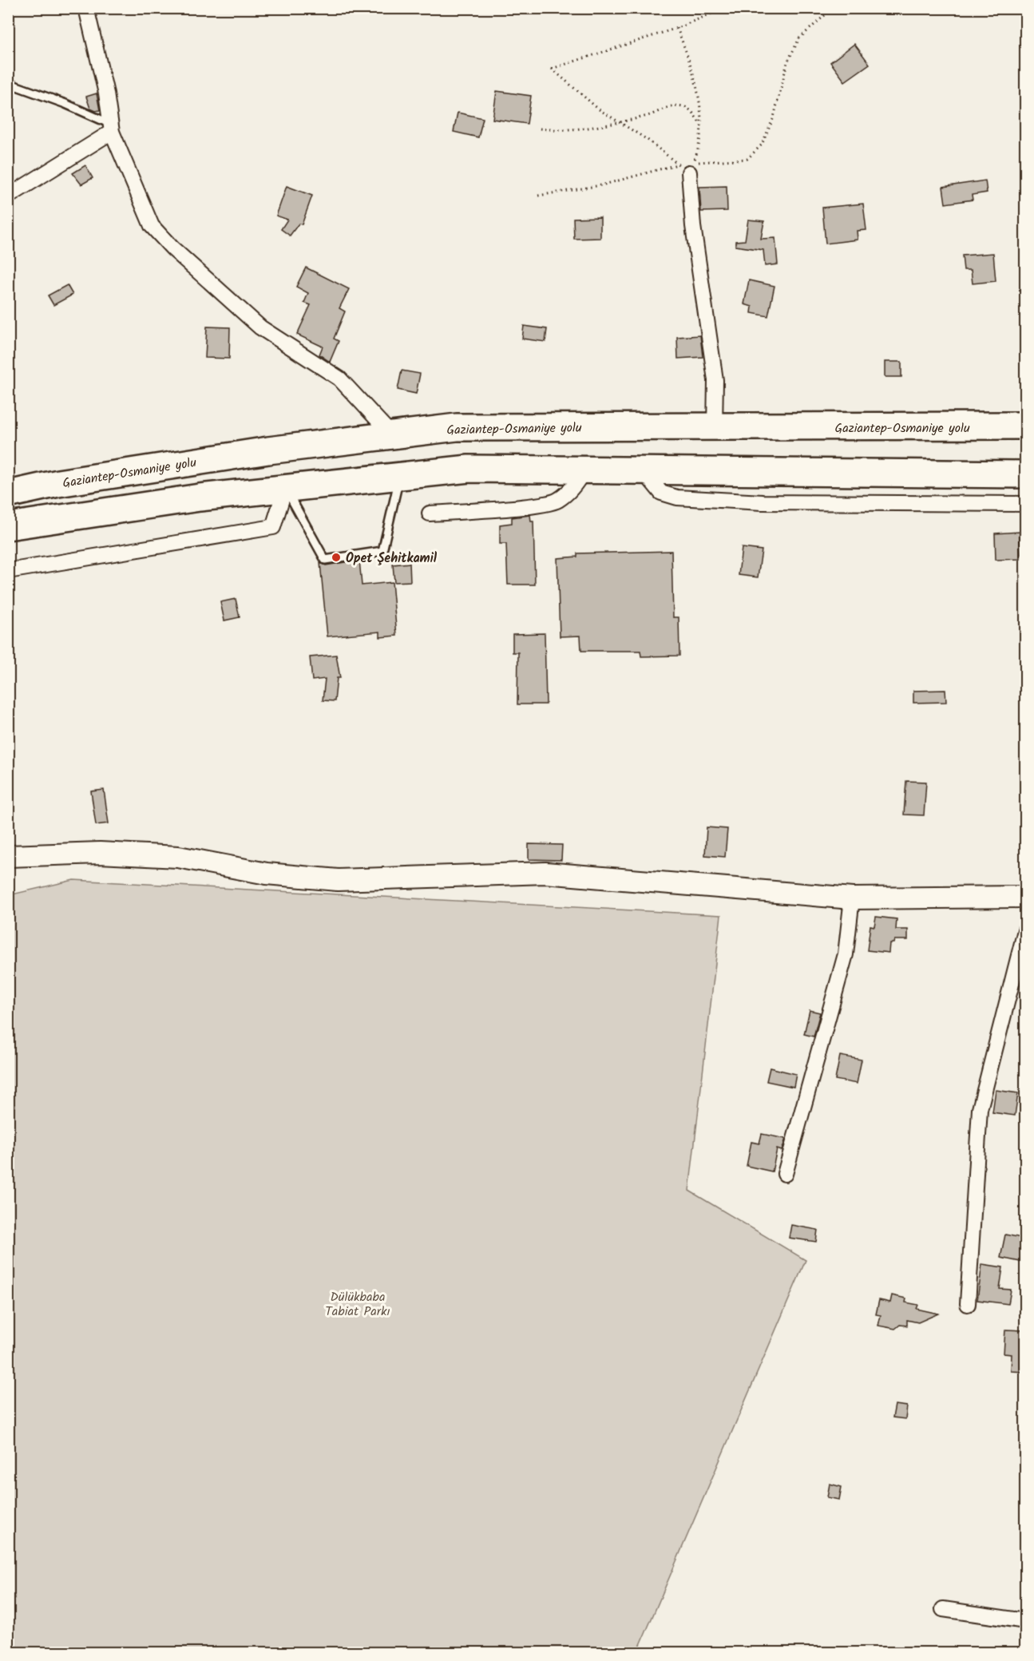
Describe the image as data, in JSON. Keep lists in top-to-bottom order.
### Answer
{
  "streets": {
    "highway": ["Gaziantep-Osmaniye yolu"]
  },
  "parks": ["Dülükbaba Tabiat Parkı"],
  "places": ["Opet Şehitkamil"]
}
